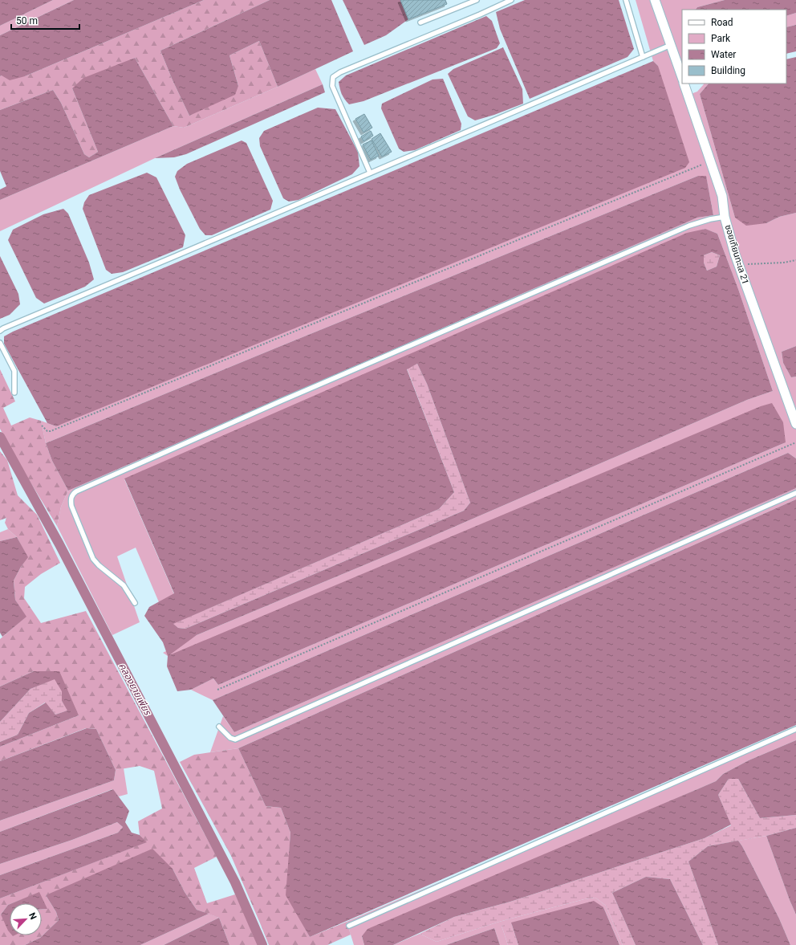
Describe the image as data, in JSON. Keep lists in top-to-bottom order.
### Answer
{
  "streets": {
    "street": ["ซอยเทียนทะเล 21"]
  },
  "water": ["คลองยายเพียร"],
  "legend": [
    "Road",
    "Park",
    "Water",
    "Building"
  ],
  "scale_bar": "50 m",
  "north": "top right"
}
